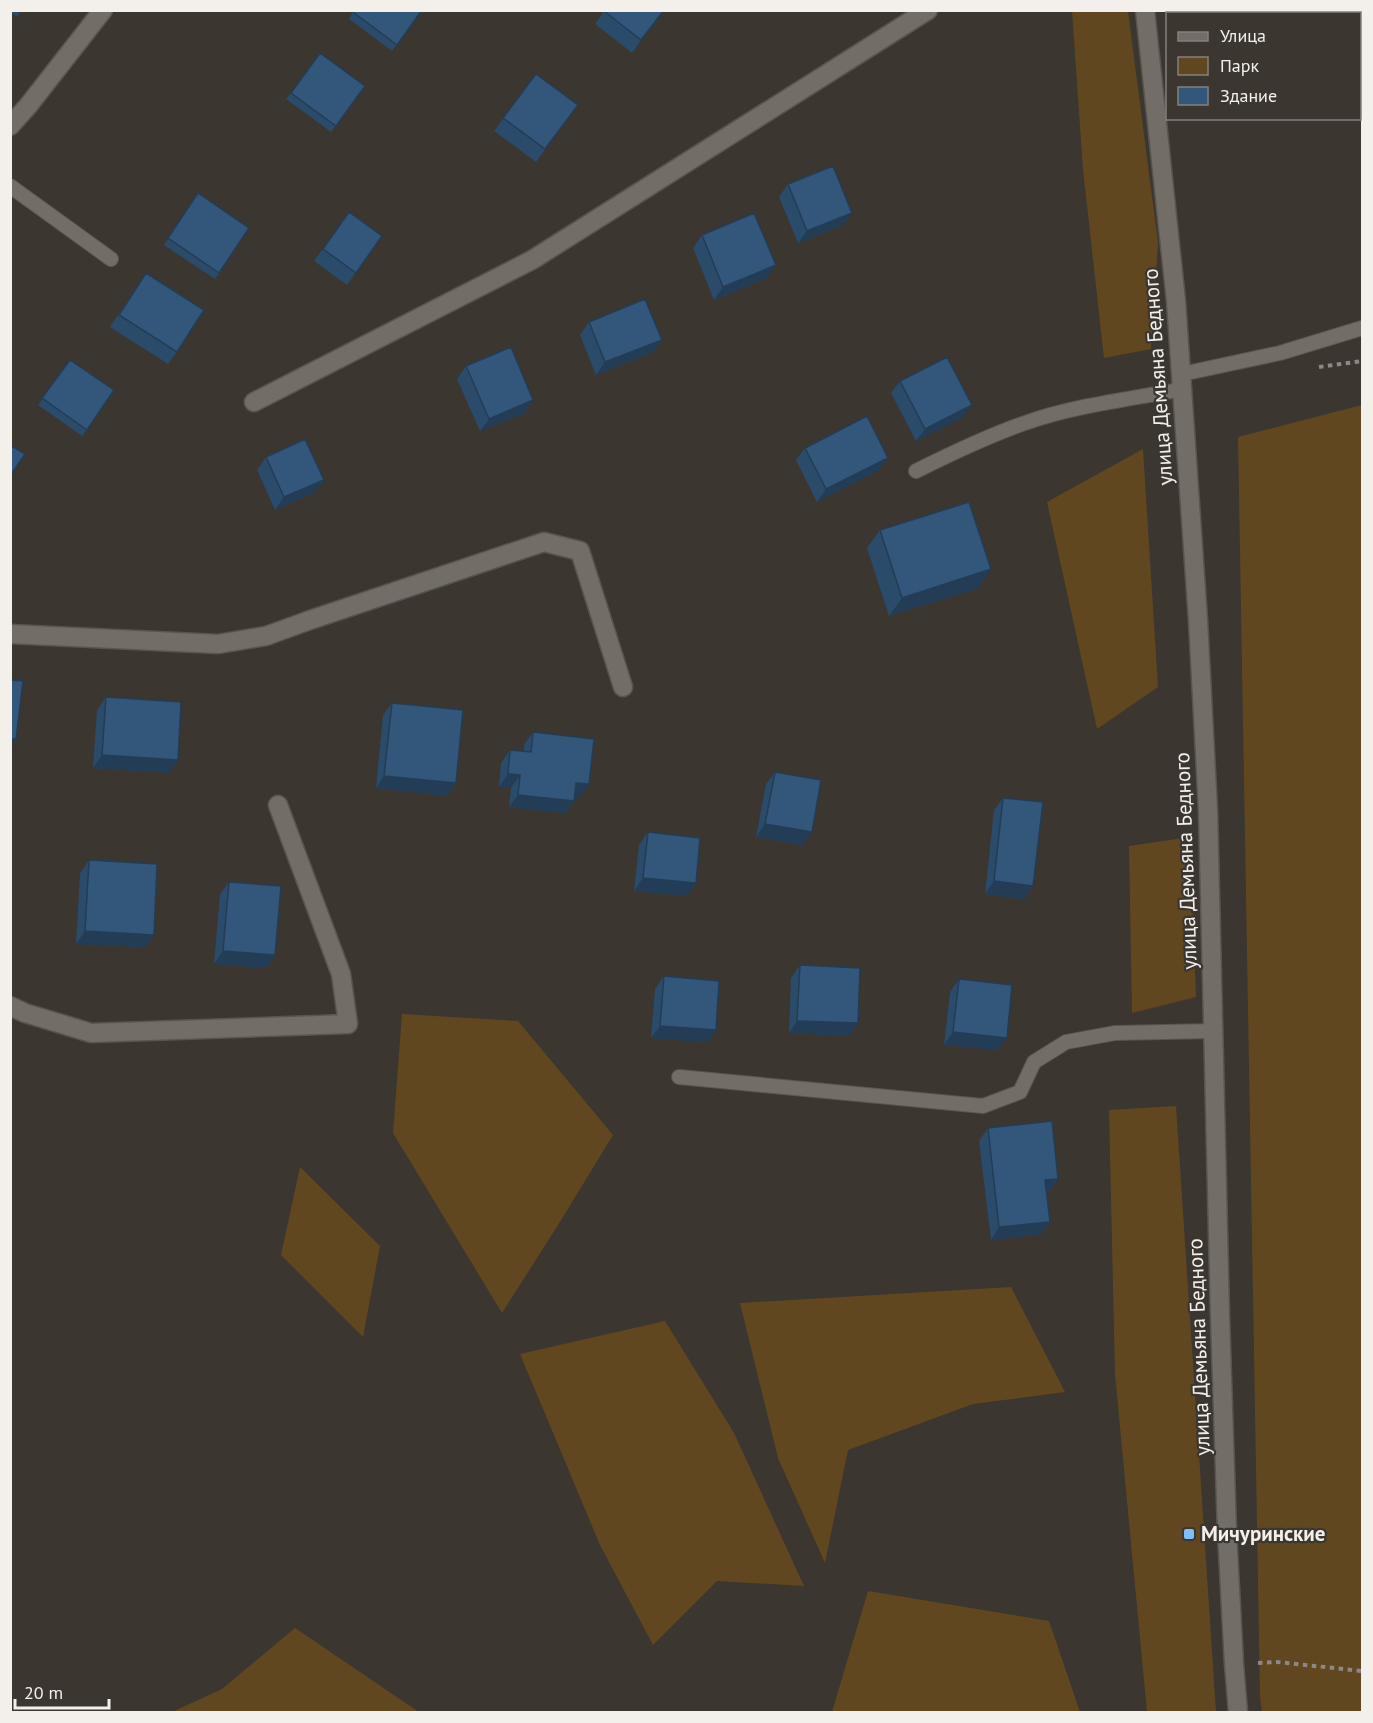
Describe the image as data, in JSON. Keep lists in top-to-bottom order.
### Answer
{
  "streets": {
    "street": ["улица Демьяна Бедного"]
  },
  "places": {
    "transit": ["Мичуринские"]
  },
  "legend": ["Улица", "Парк", "Здание"],
  "scale_bar": "20 m"
}
